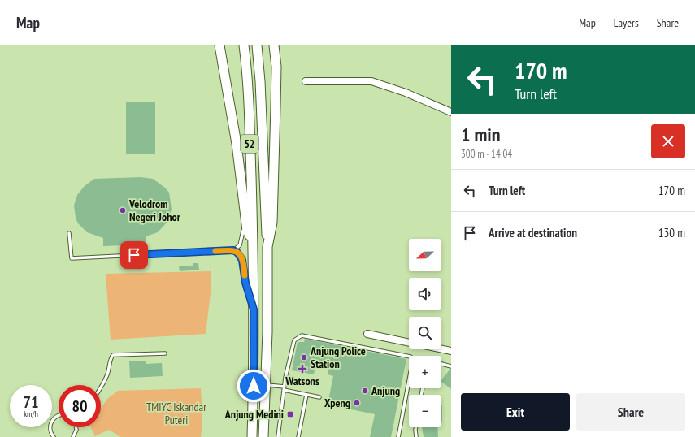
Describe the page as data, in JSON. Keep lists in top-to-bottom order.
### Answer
{
  "streets": {
    "highway": ["52"]
  },
  "parks": ["TMIYC Iskandar Puteri"],
  "places": {
    "other": [
      "Velodrom Negeri Johor",
      "Anjung Police Station",
      "Anjung",
      "Xpeng"
    ],
    "health": ["Watsons"],
    "transit": ["Anjung Medini"]
  },
  "north": "left",
  "page": {
    "header": "Map",
    "nav": ["Map", "Layers", "Share"],
    "turn": ["170 m", "Turn left"],
    "heading": ["1 min", "300 m · 14:04"],
    "list": [
      {
        "name": "Turn left",
        "value": "170 m"
      },
      {
        "name": "Arrive at destination",
        "value": "130 m"
      }
    ],
    "map_buttons": ["+", "−"],
    "speed": "71 km/h",
    "limit": "80",
    "buttons": ["Exit", "Share"]
  }
}
